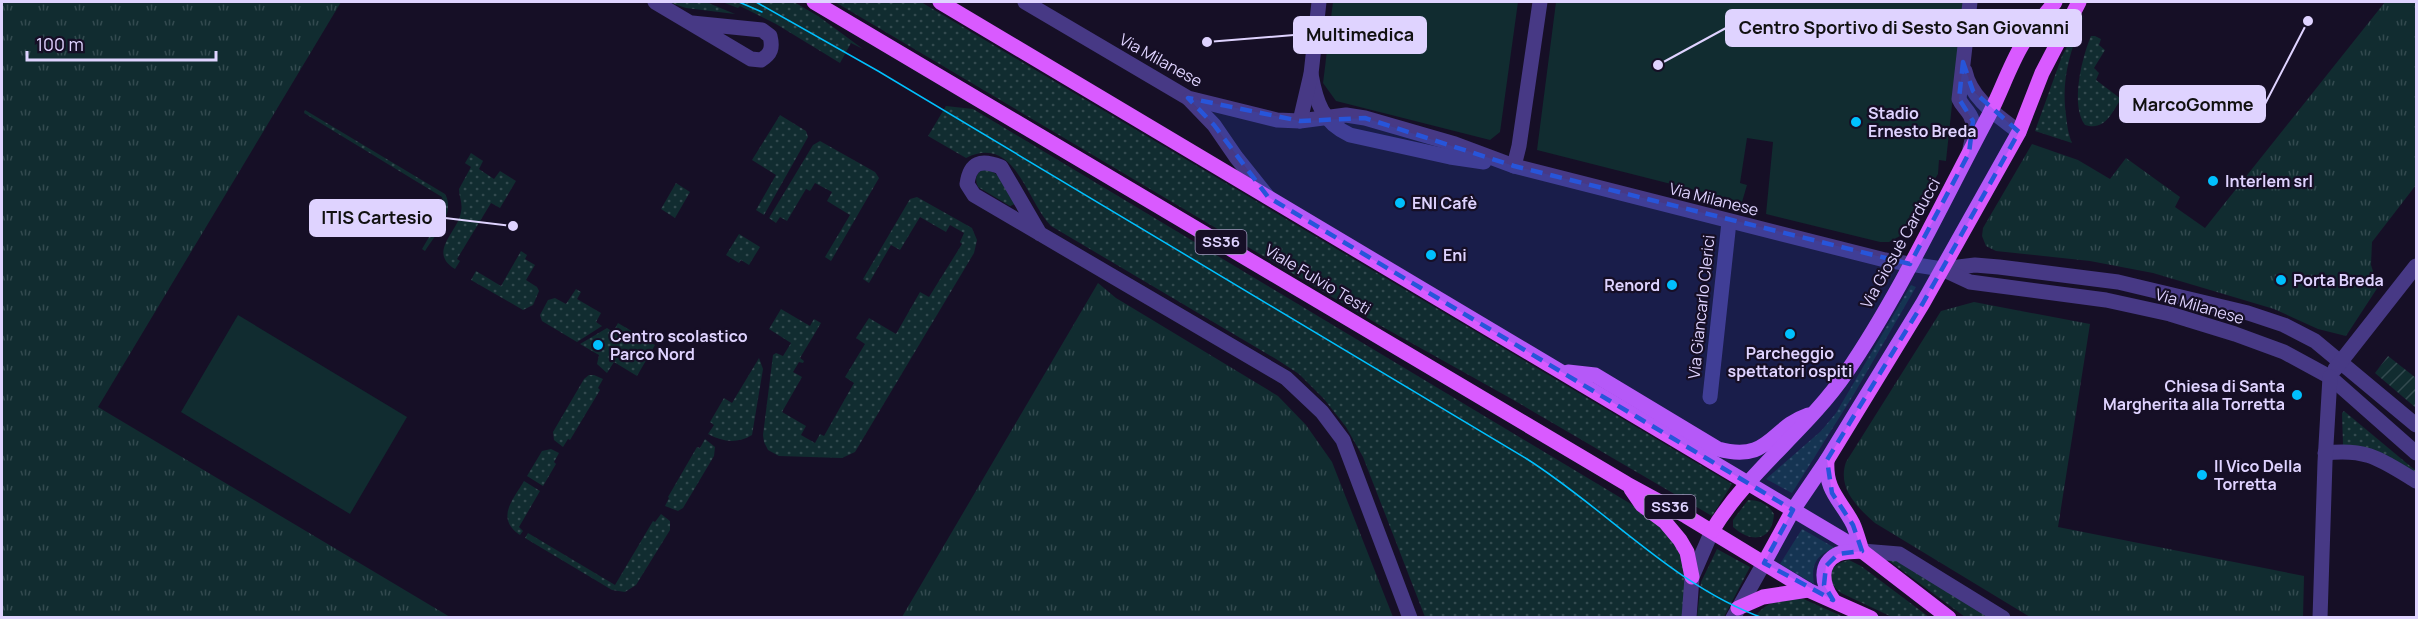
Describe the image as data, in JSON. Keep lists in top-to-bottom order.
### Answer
{
  "streets": {
    "main road": ["SS36", "Via Giosuè Carducci", "Viale Fulvio Testi"],
    "street": ["Via Milanese", "Via Giancarlo Clerici"]
  },
  "crossings": [
    ["Via Milanese", "Via Giosuè Carducci"],
    ["Via Milanese", "Via Giancarlo Clerici"]
  ],
  "places": [
    "MarcoGomme",
    "Multimedica",
    "Centro Sportivo di Sesto San Giovanni",
    "Stadio Ernesto Breda",
    "Interlem srl",
    "ENI Cafè",
    "ITIS Cartesio",
    "Eni",
    "Porta Breda",
    "Renord",
    "Parcheggio spettatori ospiti",
    "Centro scolastico Parco Nord",
    "Chiesa di Santa Margherita alla Torretta",
    "Il Vico Della Torretta"
  ],
  "scale_bar": "100 m"
}
